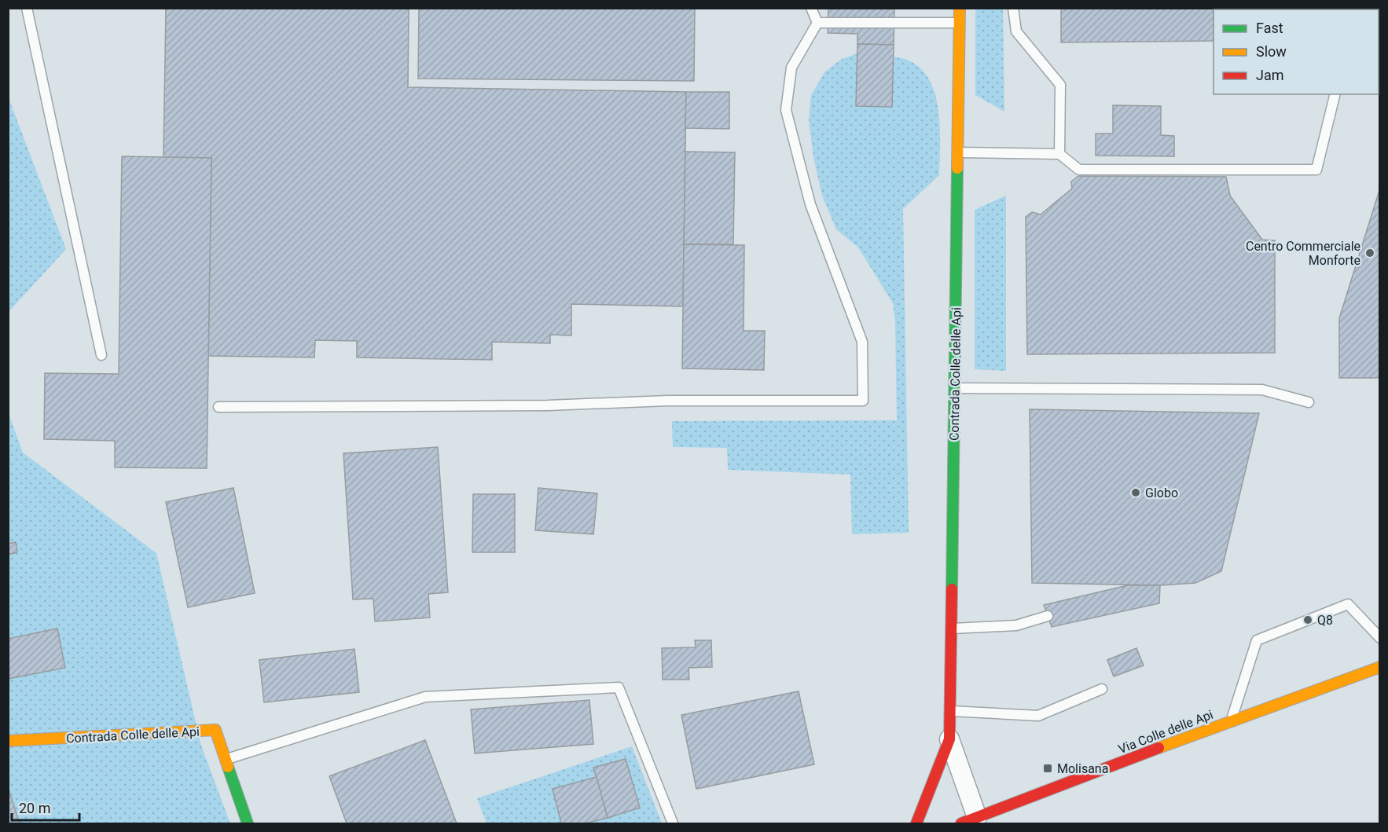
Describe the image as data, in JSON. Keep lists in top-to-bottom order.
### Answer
{
  "streets": {
    "street": ["Contrada Colle delle Api", "Via Colle delle Api"]
  },
  "crossings": [
    ["Contrada Colle delle Api", "Via Colle delle Api"]
  ],
  "places": {
    "other": ["Centro Commerciale Monforte", "Globo", "Q8"],
    "transit": ["Molisana"]
  },
  "legend": ["Fast", "Slow", "Jam"],
  "scale_bar": "20 m"
}
